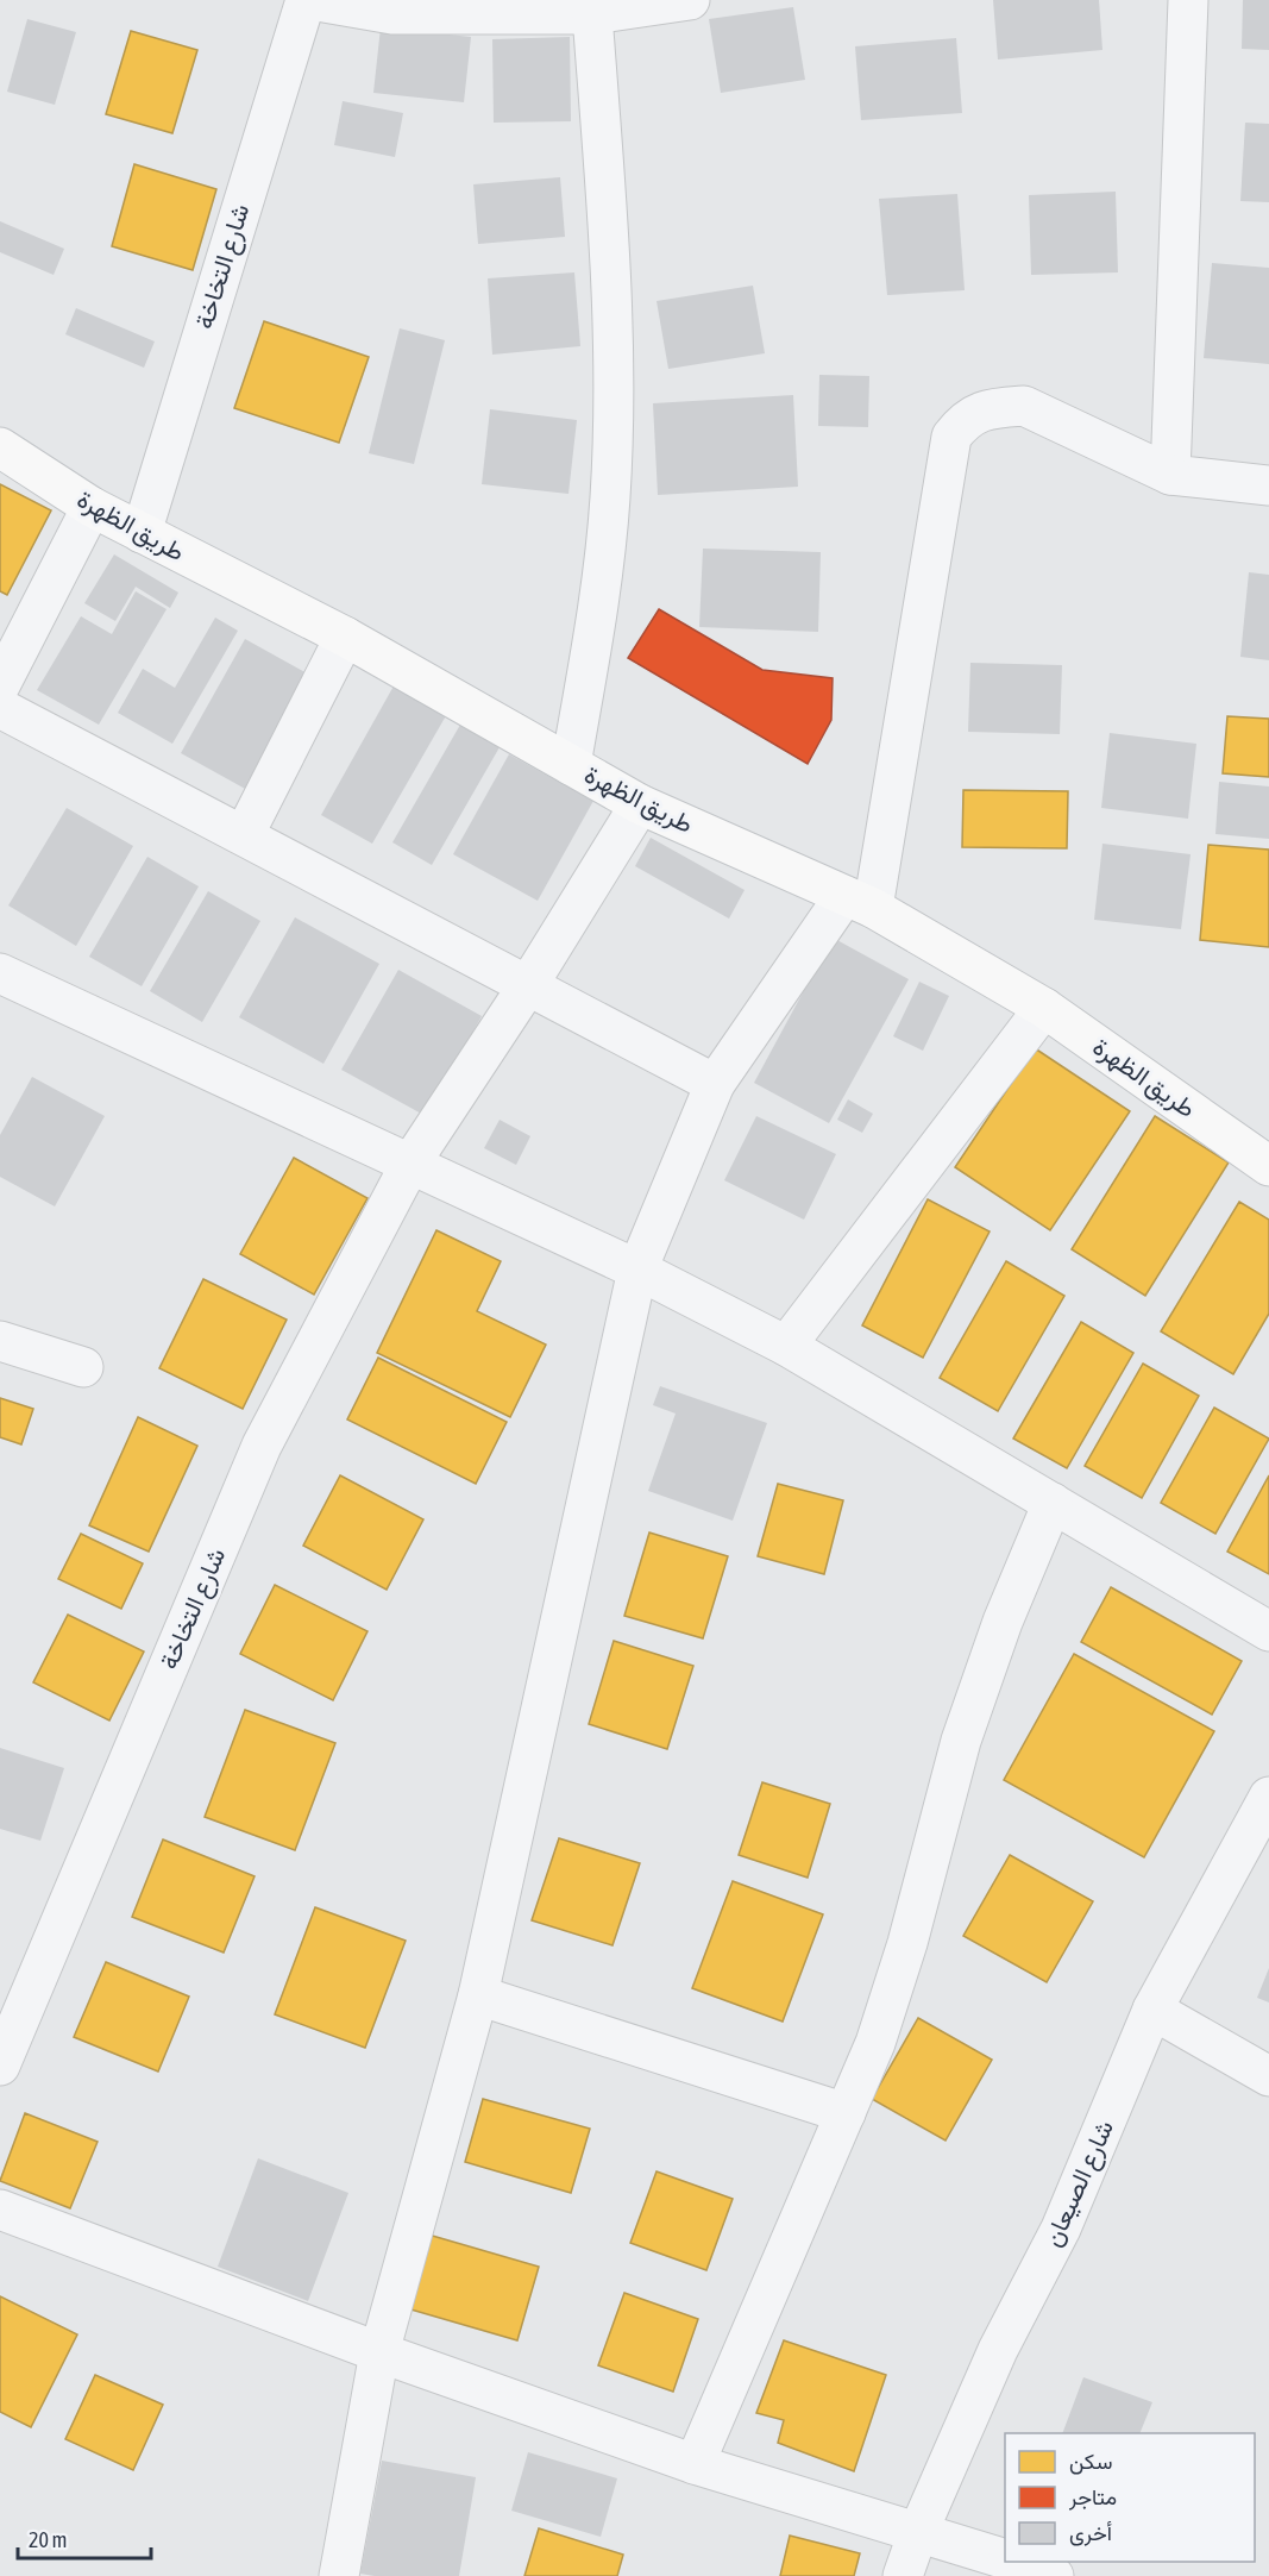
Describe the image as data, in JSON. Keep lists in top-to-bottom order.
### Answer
{
  "streets": {
    "main road": ["طريق الظهرة"],
    "street": ["شارع التخاخة", "شارع الصيعان"]
  },
  "crossings": [
    ["شارع التخاخة", "طريق الظهرة"]
  ],
  "legend": ["سكن", "متاجر", "أخرى"],
  "scale_bar": "20 m"
}
